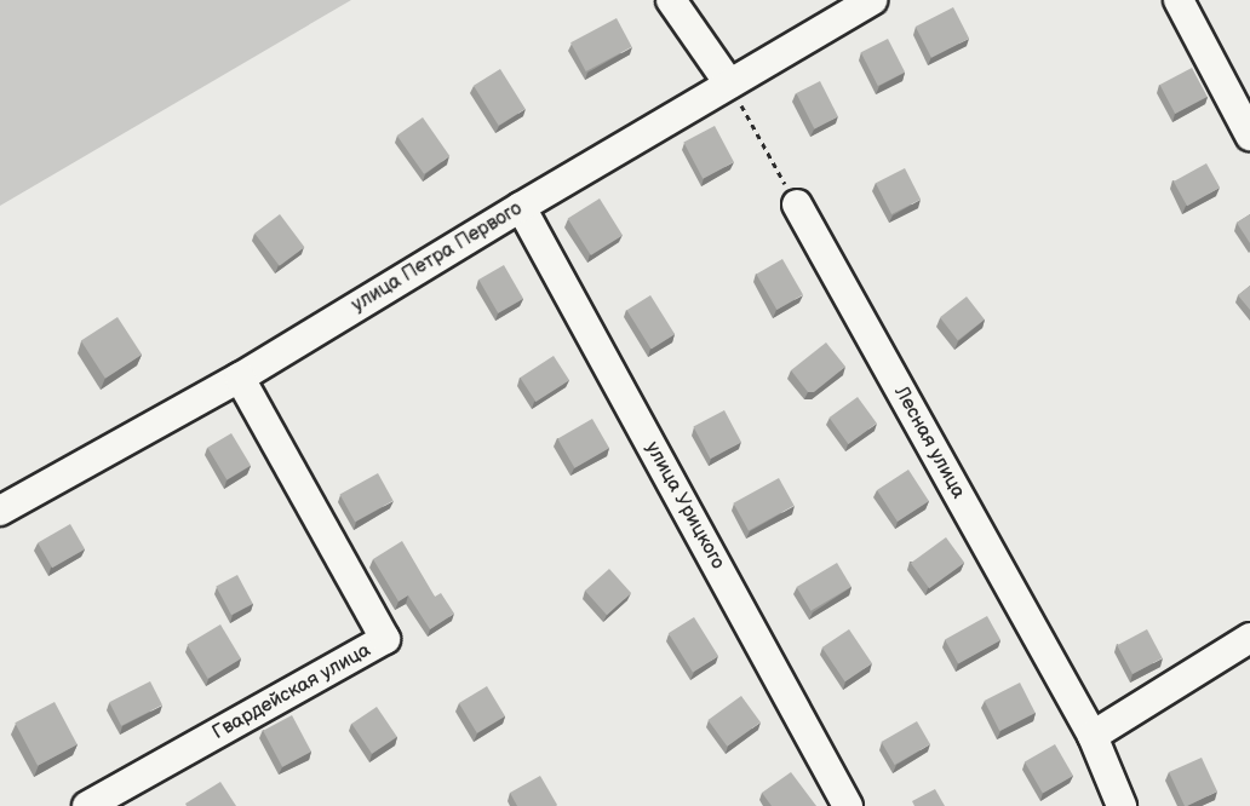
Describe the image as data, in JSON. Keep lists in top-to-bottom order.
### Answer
{
  "streets": {
    "street": [
      "улица Петра Первого",
      "Лесная улица",
      "улица Урицкого",
      "Гвардейская улица"
    ]
  },
  "crossings": [
    ["улица Петра Первого", "улица Урицкого"],
    ["улица Петра Первого", "Гвардейская улица"]
  ]
}
